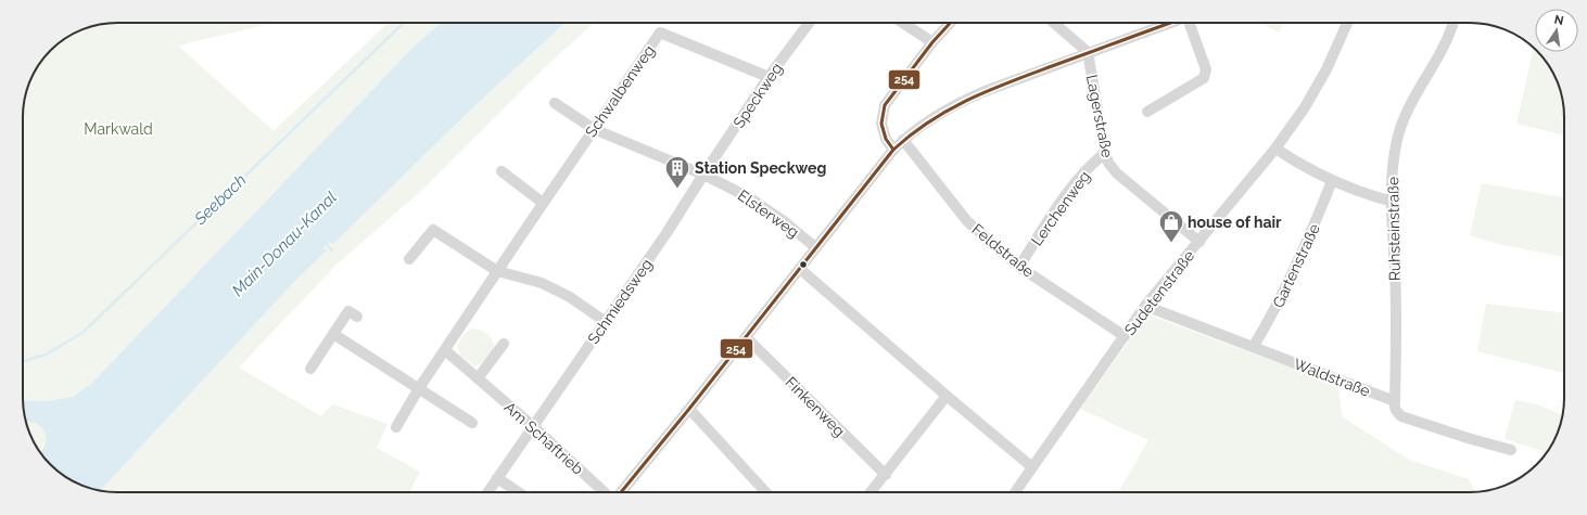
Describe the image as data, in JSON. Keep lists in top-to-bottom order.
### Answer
{
  "streets": {
    "street": [
      "Schwalbenweg",
      "Speckweg",
      "Lagerstraße",
      "Lerchenweg",
      "Elsterweg",
      "Ruhsteinstraße",
      "Feldstraße",
      "Gartenstraße",
      "Sudetenstraße",
      "Schmiedsweg",
      "Waldstraße",
      "Finkenweg",
      "Am Schaftrieb"
    ]
  },
  "crossings": [
    ["Schwalbenweg", "Speckweg"],
    ["Schwalbenweg", "Elsterweg"],
    ["Schwalbenweg", "Am Schaftrieb"],
    ["Speckweg", "Elsterweg"],
    ["Speckweg", "Schmiedsweg"],
    ["Lagerstraße", "Lerchenweg"],
    ["Lagerstraße", "Sudetenstraße"],
    ["Lerchenweg", "Feldstraße"],
    ["Elsterweg", "Schmiedsweg"],
    ["Ruhsteinstraße", "Waldstraße"],
    ["Feldstraße", "Sudetenstraße"],
    ["Gartenstraße", "Waldstraße"],
    ["Sudetenstraße", "Waldstraße"],
    ["Schmiedsweg", "Am Schaftrieb"]
  ],
  "water": ["Seebach", "Main-Donau-Kanal"],
  "parks": ["Markwald"],
  "places": {
    "building": ["Station Speckweg"],
    "shop": ["house of hair"]
  },
  "lines": ["transit line 254"],
  "north": "top"
}
